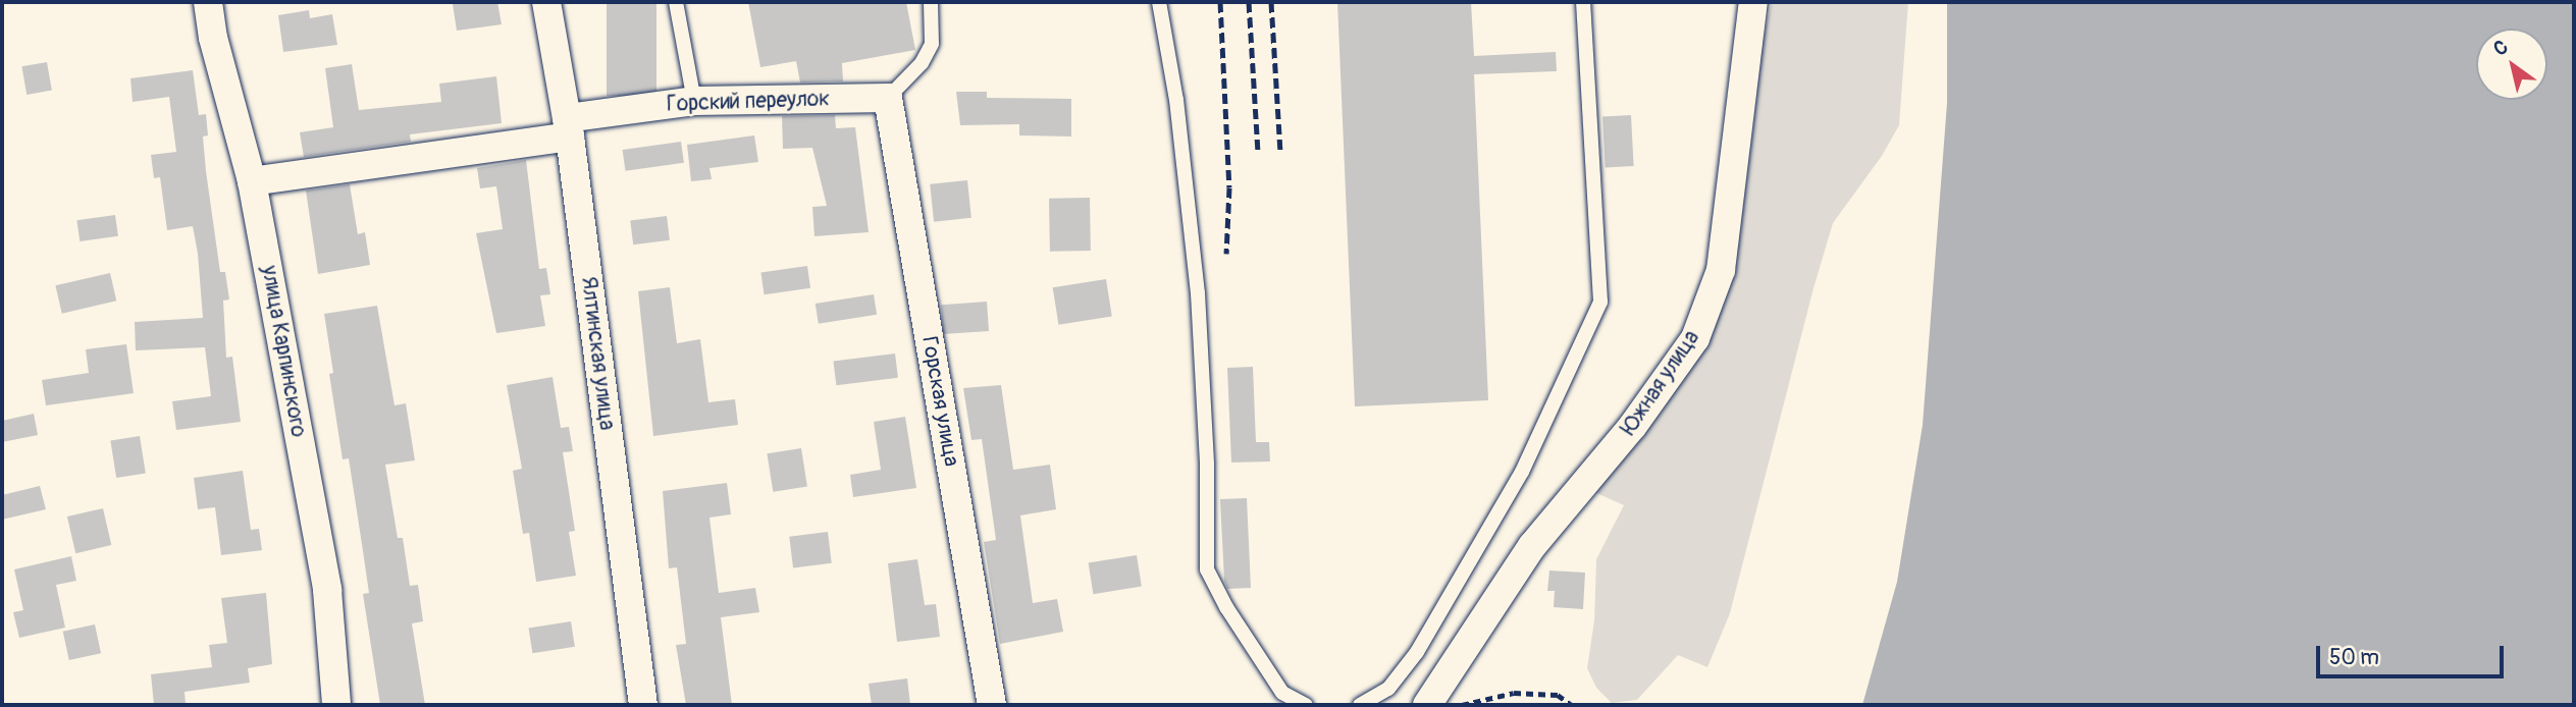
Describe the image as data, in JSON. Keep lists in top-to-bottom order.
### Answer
{
  "streets": {
    "street": [
      "Горский переулок",
      "улица Карпинского",
      "Ялтинская улица",
      "Южная улица",
      "Горская улица"
    ]
  },
  "crossings": [
    ["Горский переулок", "улица Карпинского"],
    ["Горский переулок", "Ялтинская улица"],
    ["Горский переулок", "Горская улица"]
  ],
  "scale_bar": "50 m",
  "north": "top left"
}
